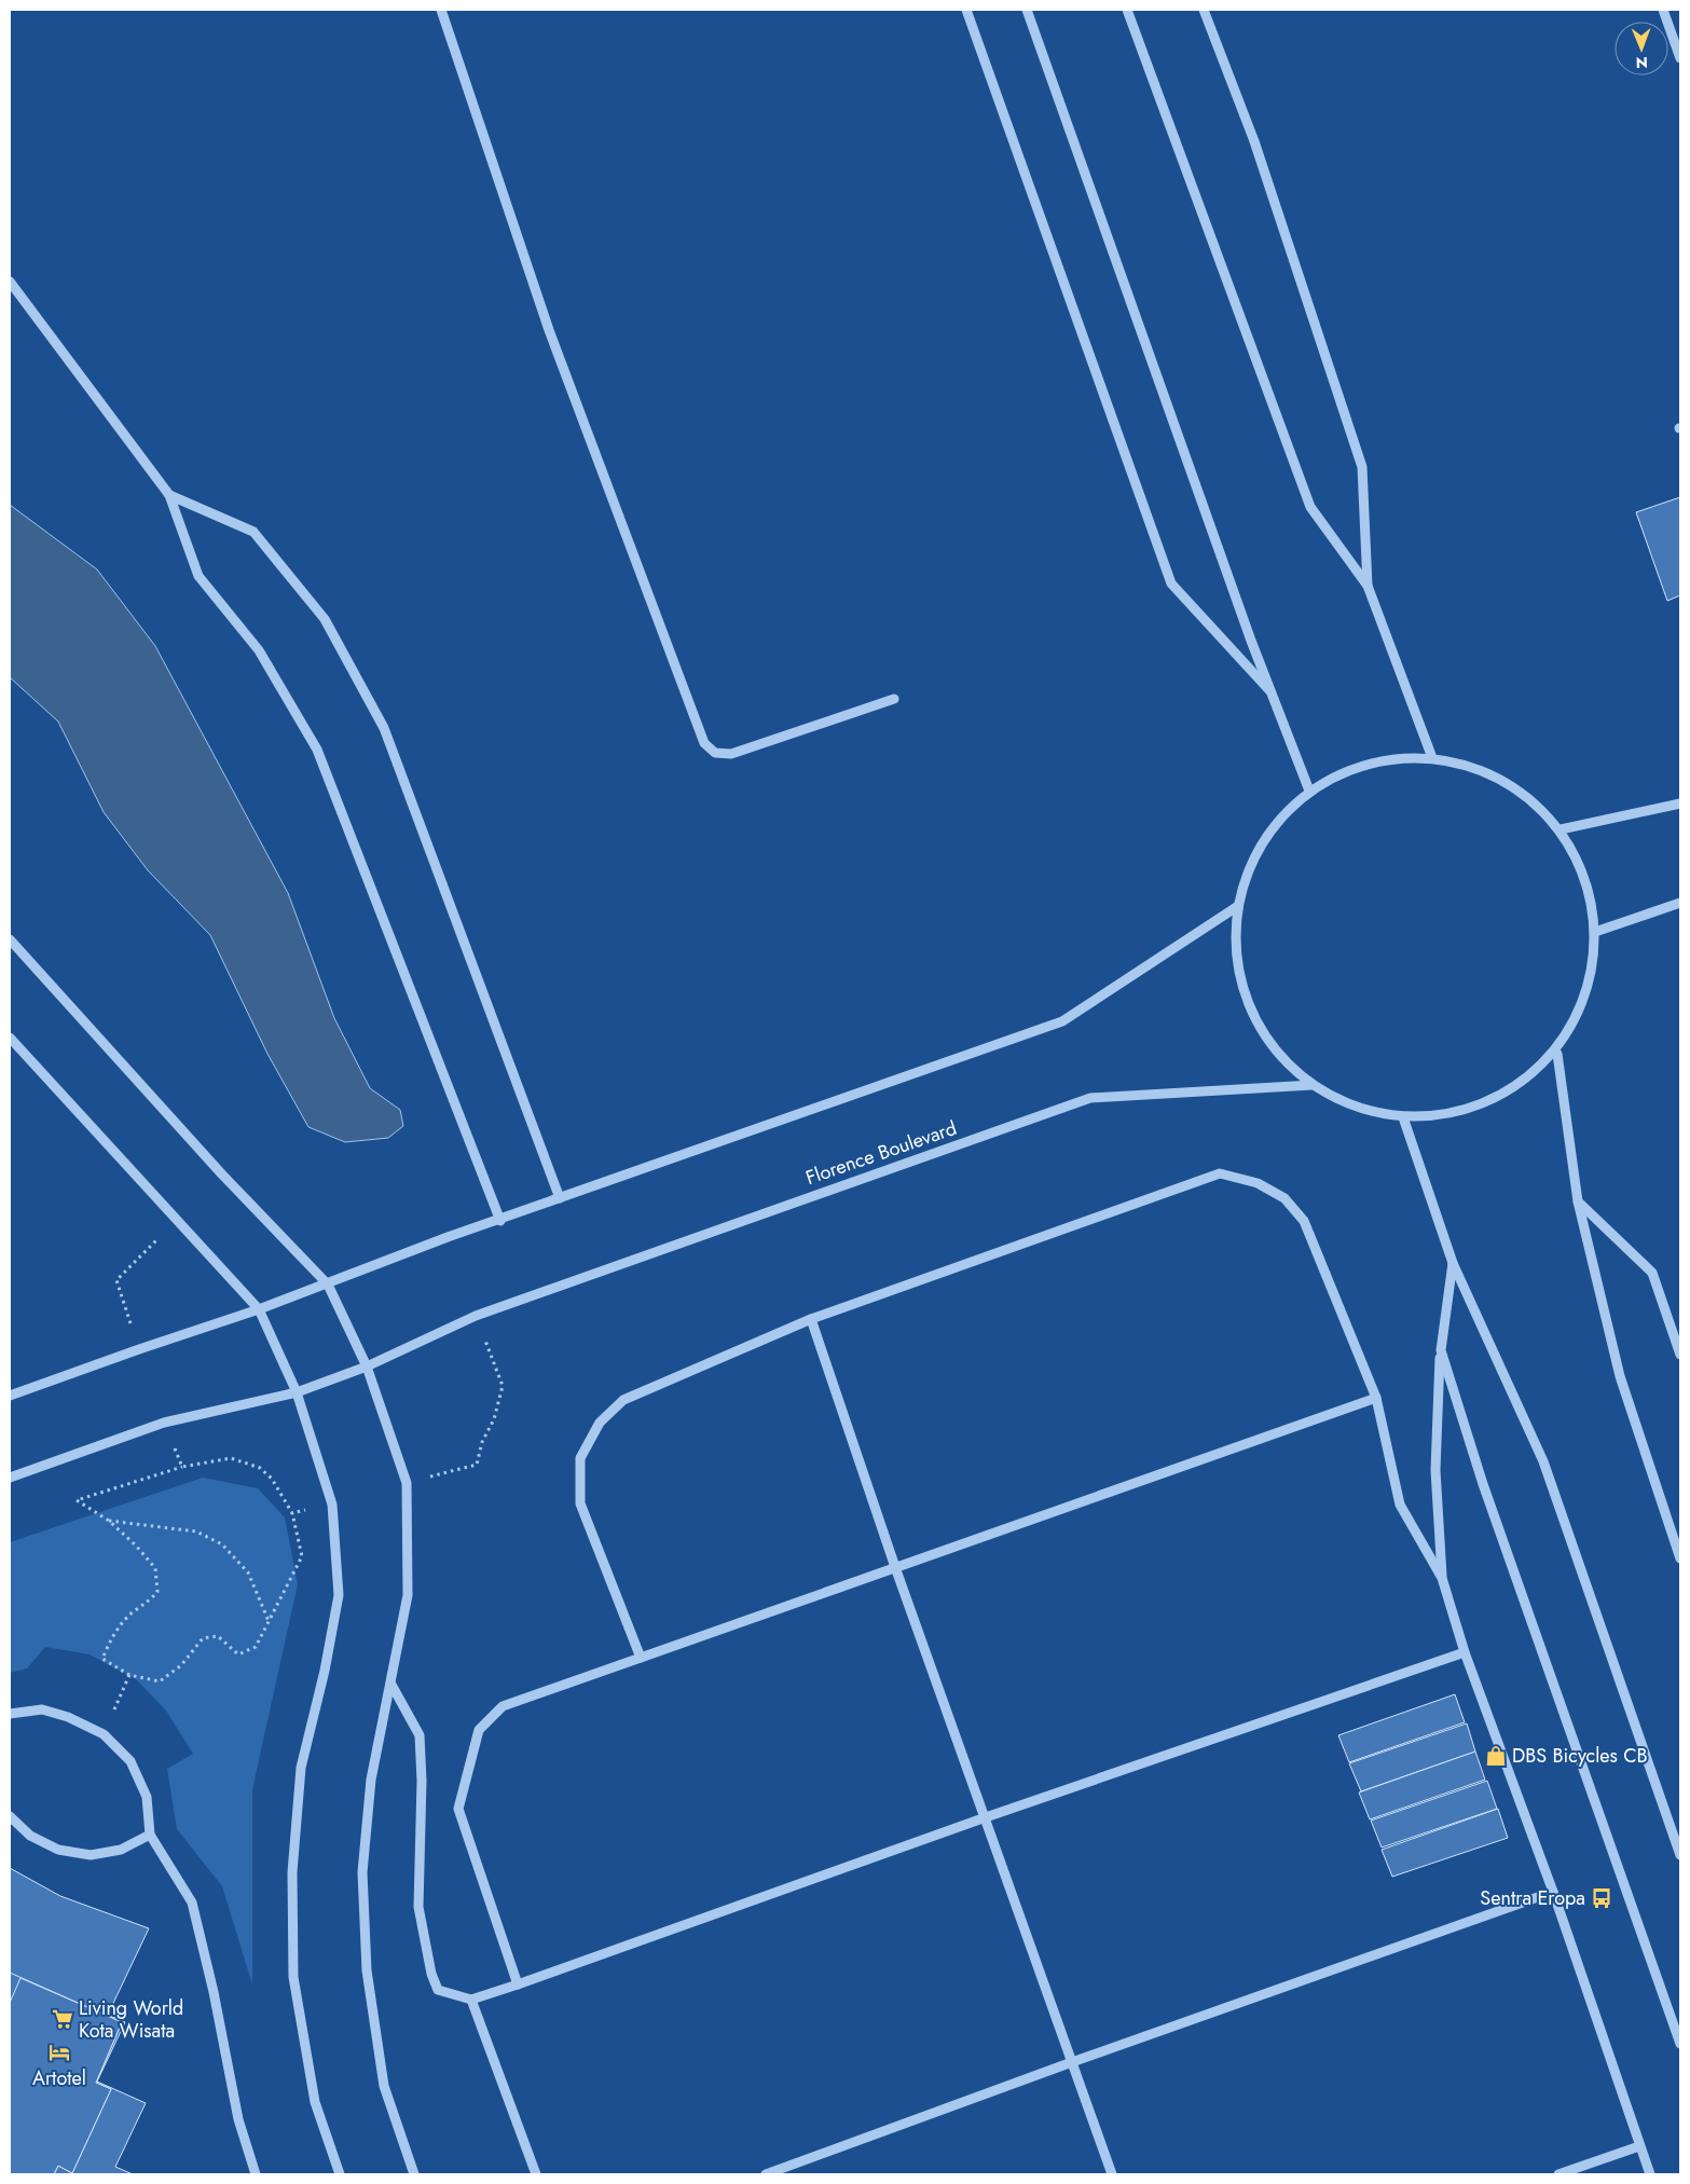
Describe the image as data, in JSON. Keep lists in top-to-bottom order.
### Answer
{
  "streets": {
    "street": ["Florence Boulevard"]
  },
  "places": {
    "shop": ["DBS Bicycles CB"],
    "bus stop": ["Sentra Eropa"],
    "supermarket": ["Living World Kota Wisata"],
    "hotel": ["Artotel"]
  },
  "north": "bottom"
}
